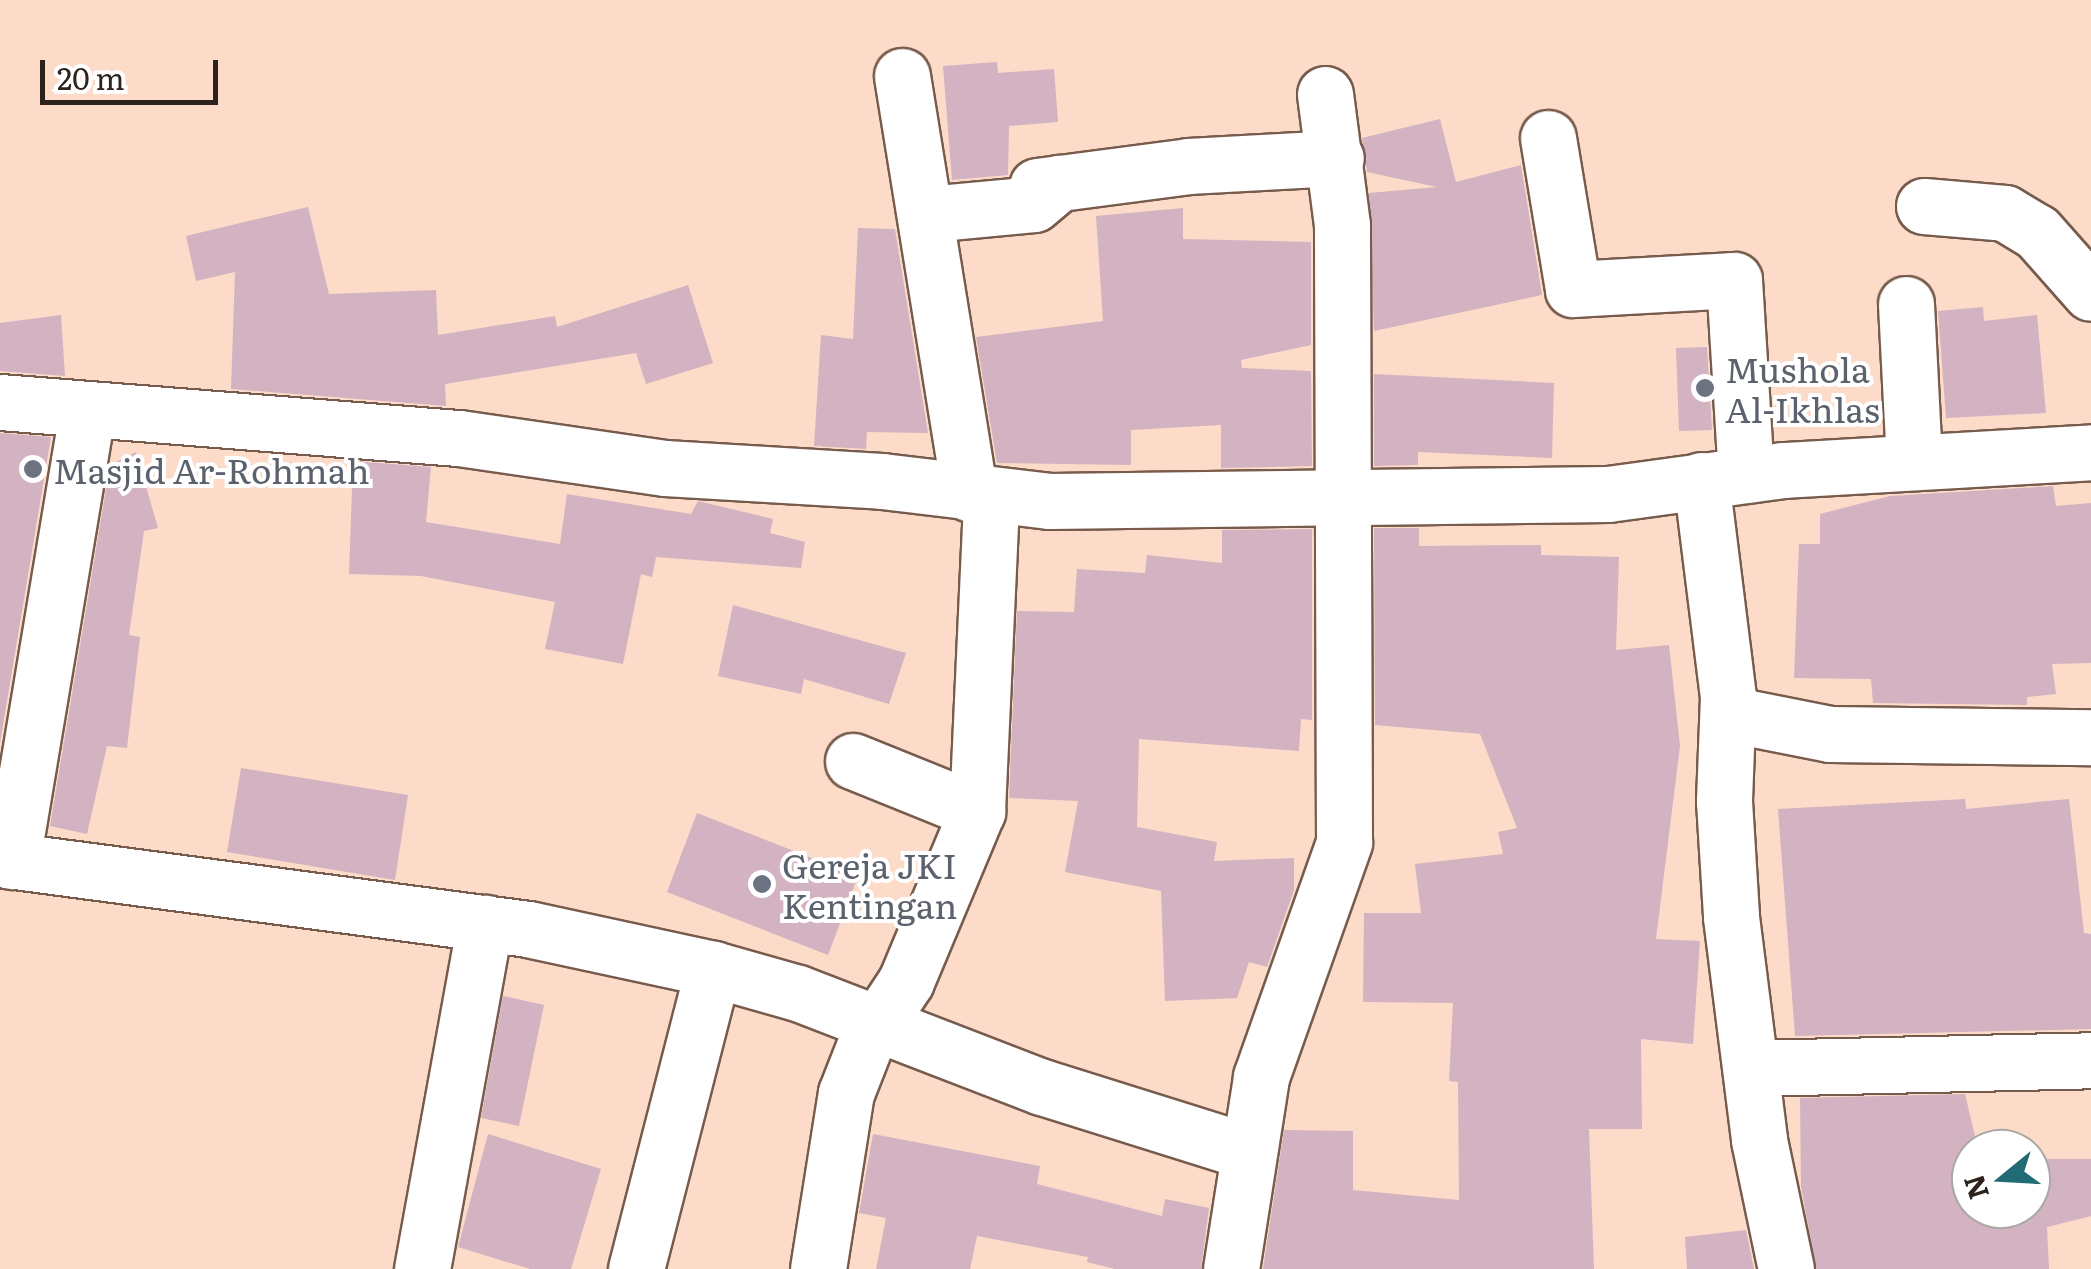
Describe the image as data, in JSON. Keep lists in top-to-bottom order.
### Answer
{
  "places": ["Mushola Al-Ikhlas", "Masjid Ar-Rohmah", "Gereja JKI Kentingan"],
  "scale_bar": "20 m",
  "north": "left"
}
